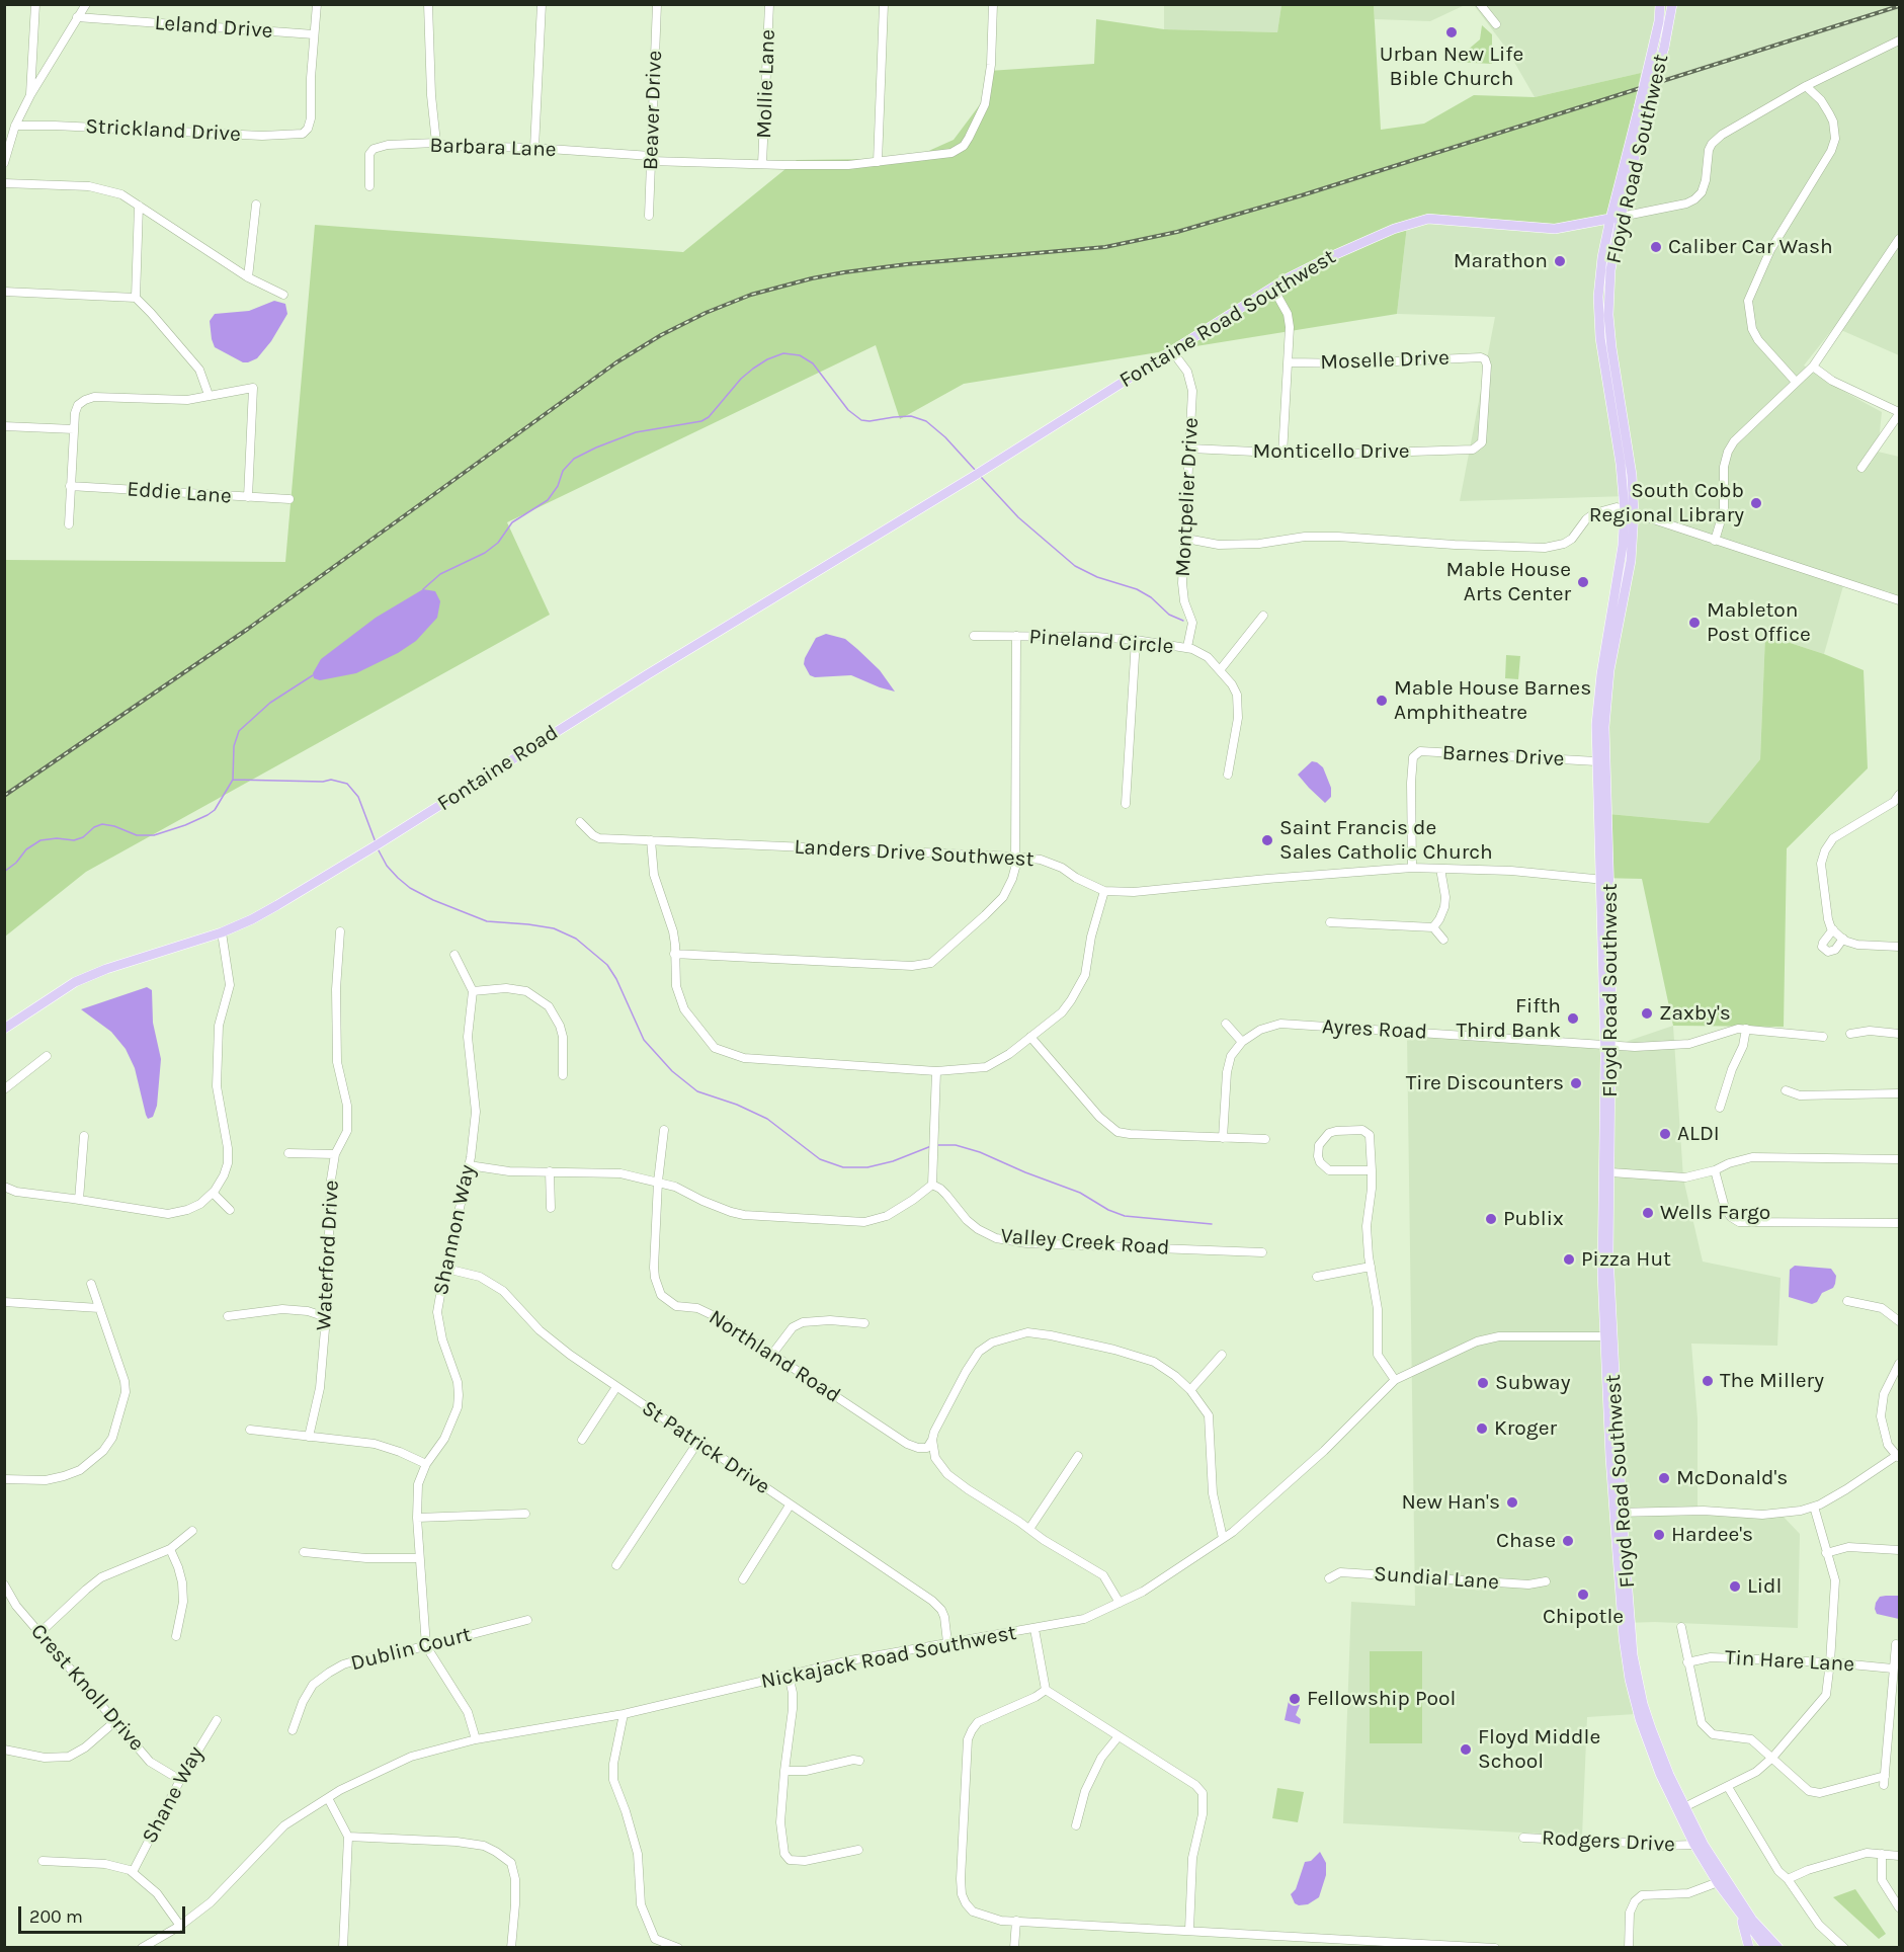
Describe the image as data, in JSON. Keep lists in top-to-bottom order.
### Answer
{
  "streets": {
    "main road": ["Floyd Road Southwest", "Fontaine Road Southwest", "Fontaine Road"],
    "street": [
      "Leland Drive",
      "Mollie Lane",
      "Beaver Drive",
      "Strickland Drive",
      "Barbara Lane",
      "Moselle Drive",
      "Monticello Drive",
      "Eddie Lane",
      "Montpelier Drive",
      "Pineland Circle",
      "Barnes Drive",
      "Landers Drive Southwest",
      "Ayres Road",
      "Shannon Way",
      "Valley Creek Road",
      "Waterford Drive",
      "Northland Road",
      "St Patrick Drive",
      "Sundial Lane",
      "Dublin Court",
      "Nickajack Road Southwest",
      "Tin Hare Lane",
      "Crest Knoll Drive",
      "Shane Way",
      "Rodgers Drive"
    ]
  },
  "crossings": [
    ["Leland Drive", "Strickland Drive"],
    ["Mollie Lane", "Barbara Lane"],
    ["Beaver Drive", "Barbara Lane"],
    ["Floyd Road Southwest", "Fontaine Road Southwest"],
    ["Floyd Road Southwest", "Barnes Drive"],
    ["Floyd Road Southwest", "Landers Drive Southwest"],
    ["Floyd Road Southwest", "Ayres Road"],
    ["Floyd Road Southwest", "Nickajack Road Southwest"],
    ["Floyd Road Southwest", "Rodgers Drive"],
    ["Fontaine Road Southwest", "Montpelier Drive"],
    ["Fontaine Road Southwest", "Fontaine Road"],
    ["Moselle Drive", "Monticello Drive"],
    ["Monticello Drive", "Montpelier Drive"],
    ["Montpelier Drive", "Pineland Circle"],
    ["Barnes Drive", "Landers Drive Southwest"],
    ["Shannon Way", "St Patrick Drive"],
    ["Shannon Way", "Dublin Court"],
    ["Shannon Way", "Nickajack Road Southwest"],
    ["St Patrick Drive", "Nickajack Road Southwest"],
    ["Crest Knoll Drive", "Shane Way"]
  ],
  "places": [
    "Urban New Life Bible Church",
    "Caliber Car Wash",
    "Marathon",
    "South Cobb Regional Library",
    "Mable House Arts Center",
    "Mableton Post Office",
    "Mable House Barnes Amphitheatre",
    "Saint Francis de Sales Catholic Church",
    "Zaxby's",
    "Fifth Third Bank",
    "Tire Discounters",
    "ALDI",
    "Wells Fargo",
    "Publix",
    "Pizza Hut",
    "The Millery",
    "Subway",
    "Kroger",
    "McDonald's",
    "New Han's",
    "Hardee's",
    "Chase",
    "Lidl",
    "Chipotle",
    "Fellowship Pool",
    "Floyd Middle School"
  ],
  "scale_bar": "200 m"
}
